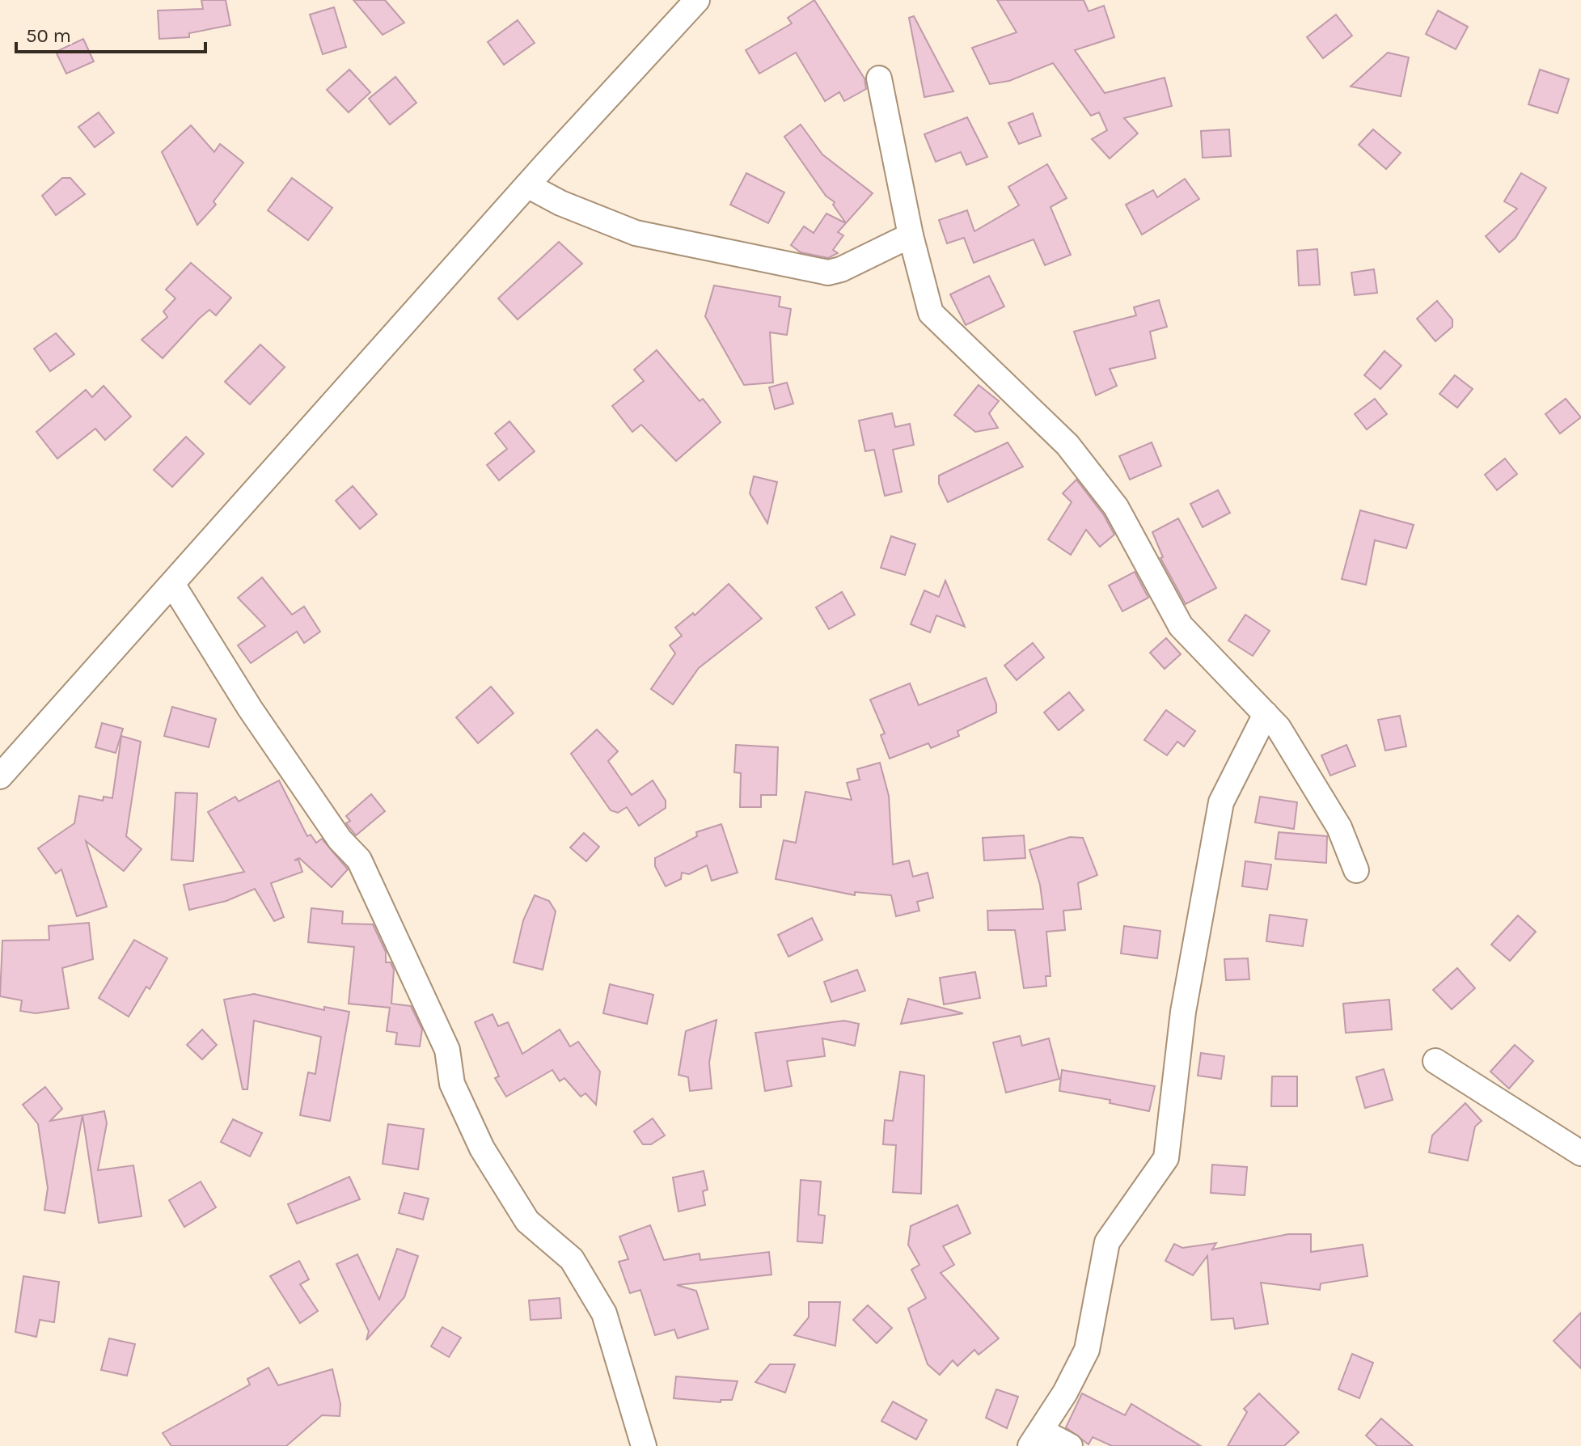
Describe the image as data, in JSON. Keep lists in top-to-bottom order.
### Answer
{
  "scale_bar": "50 m"
}
